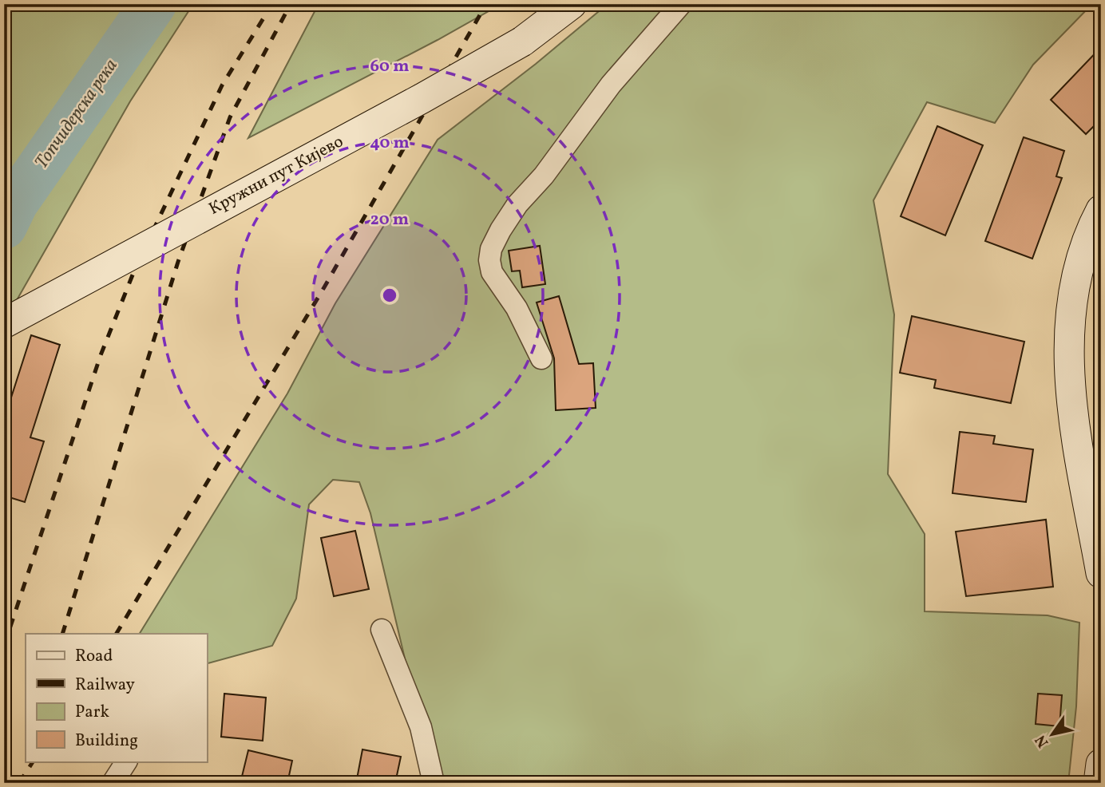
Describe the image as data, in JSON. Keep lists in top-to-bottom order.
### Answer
{
  "streets": {
    "main road": ["Кружни пут Кијево"]
  },
  "water": ["Топчидерска река"],
  "legend": [
    "Road",
    "Railway",
    "Park",
    "Building"
  ],
  "north": "bottom left",
  "rings": ["60 m", "40 m", "20 m"]
}
